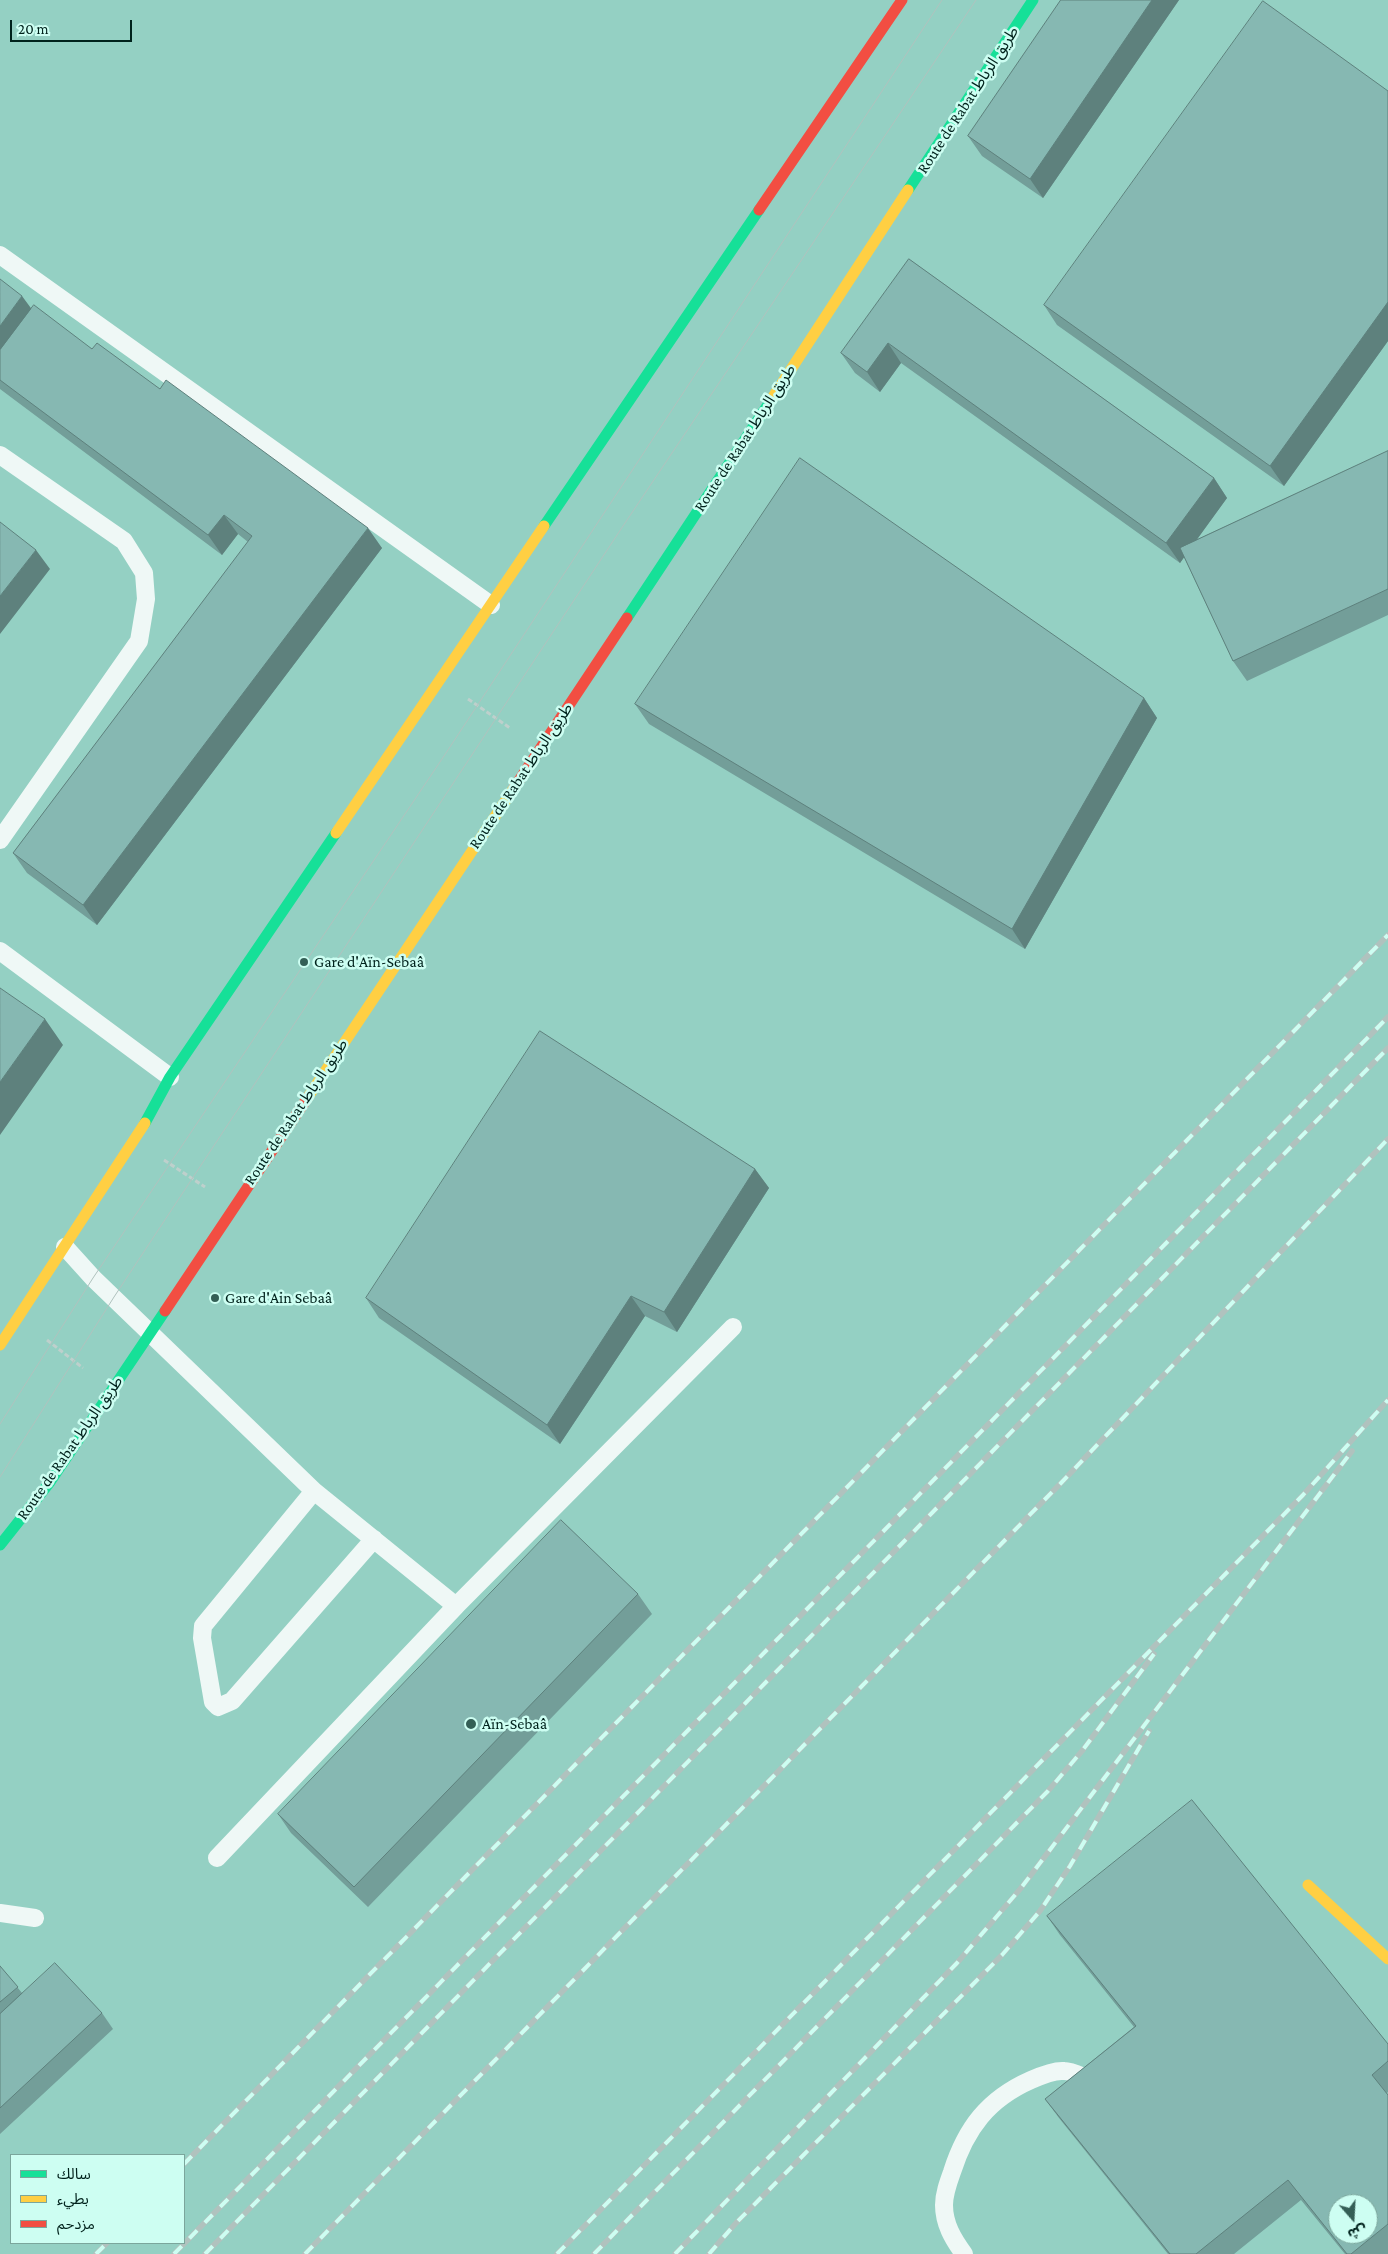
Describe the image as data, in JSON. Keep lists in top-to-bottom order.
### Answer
{
  "streets": {
    "main road": ["Route de Rabat طريق الرباط"]
  },
  "places": ["Gare d'Aïn-Sebaâ", "Gare d'Ain Sebaâ", "Aïn-Sebaâ"],
  "legend": ["سالك", "بطيء", "مزدحم"],
  "scale_bar": "20 m",
  "north": "bottom"
}
